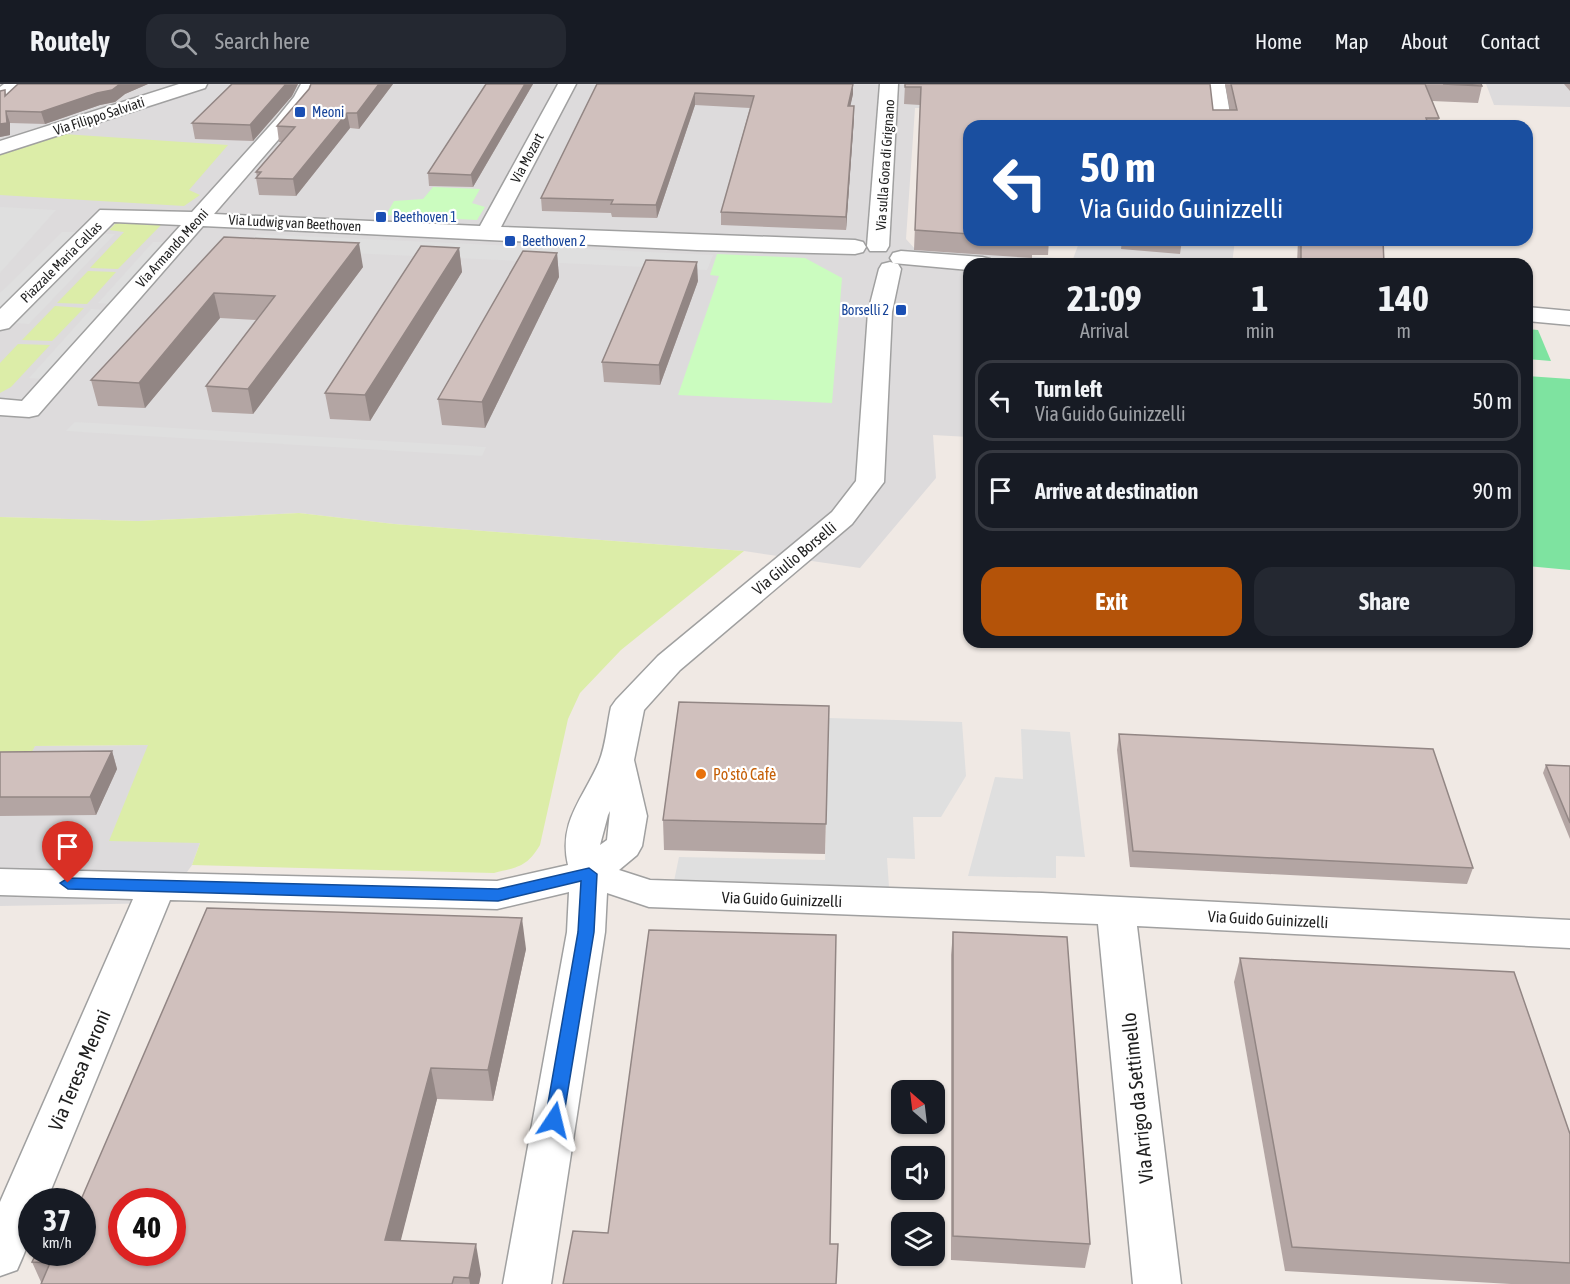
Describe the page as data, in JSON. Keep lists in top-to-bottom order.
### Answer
{
  "streets": {
    "street": [
      "Via Filippo Salviati",
      "Via Mozart",
      "Via sulla Gora di Grignano",
      "Via Ludwig van Beethoven",
      "Via Armando Meoni",
      "Piazzale Maria Callas",
      "Via Giulio Borselli",
      "Via Guido Guinizzelli",
      "Via Teresa Meroni",
      "Via Arrigo da Settimello"
    ]
  },
  "crossings": [
    ["Via Mozart", "Via Ludwig van Beethoven"],
    ["Via sulla Gora di Grignano", "Via Ludwig van Beethoven"],
    ["Via sulla Gora di Grignano", "Via Giulio Borselli"],
    ["Via Ludwig van Beethoven", "Via Armando Meoni"],
    ["Via Ludwig van Beethoven", "Piazzale Maria Callas"],
    ["Via Ludwig van Beethoven", "Via Giulio Borselli"],
    ["Via Armando Meoni", "Piazzale Maria Callas"],
    ["Via Giulio Borselli", "Via Guido Guinizzelli"],
    ["Via Guido Guinizzelli", "Via Arrigo da Settimello"]
  ],
  "places": {
    "transit": [
      "Meoni",
      "Beethoven 1",
      "Beethoven 2",
      "Borselli 2"
    ],
    "other": ["Po'stò Cafè"]
  },
  "north": "top left",
  "page": {
    "header": "Routely",
    "search": "Search here",
    "nav": [
      "Home",
      "Map",
      "About",
      "Contact"
    ],
    "turn": ["50 m", "Via Guido Guinizzelli"],
    "eta": [
      "21:09",
      "Arrival",
      "1",
      "min",
      "140",
      "m"
    ],
    "list": [
      {
        "name": "Turn left",
        "note": "Via Guido Guinizzelli",
        "value": "50 m"
      },
      {
        "name": "Arrive at destination",
        "value": "90 m"
      }
    ],
    "buttons": ["Exit", "Share"],
    "speed": "37 km/h",
    "limit": "40"
  }
}
